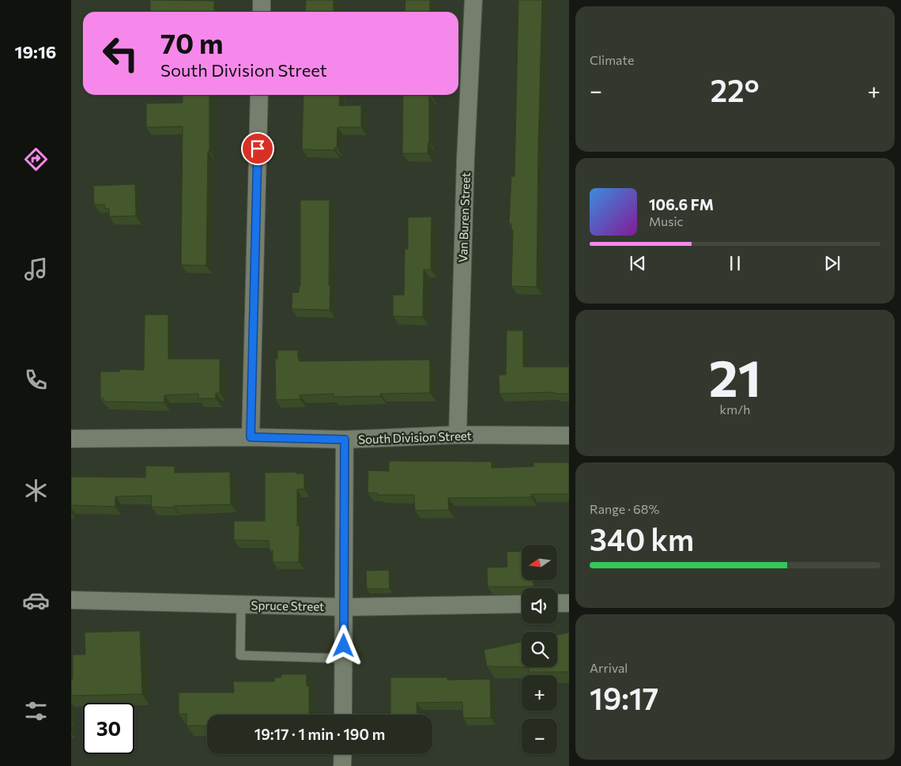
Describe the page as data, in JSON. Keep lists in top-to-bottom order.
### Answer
{
  "streets": {
    "street": ["Van Buren Street", "South Division Street", "Spruce Street"]
  },
  "crossings": [
    ["Van Buren Street", "South Division Street"]
  ],
  "north": "left",
  "page": {
    "tabs": "19:16",
    "tile": [
      "Climate",
      ["21", "km/h"],
      ["Range · 68%", "340 km"],
      ["Arrival", "19:17"]
    ],
    "turn": ["70 m", "South Division Street"],
    "heat": ["−", "22°", "+"],
    "song": ["106.6 FM", "Music"],
    "map_buttons": ["+", "−"],
    "limit": "30",
    "trip": "19:17 · 1 min · 190 m"
  }
}
